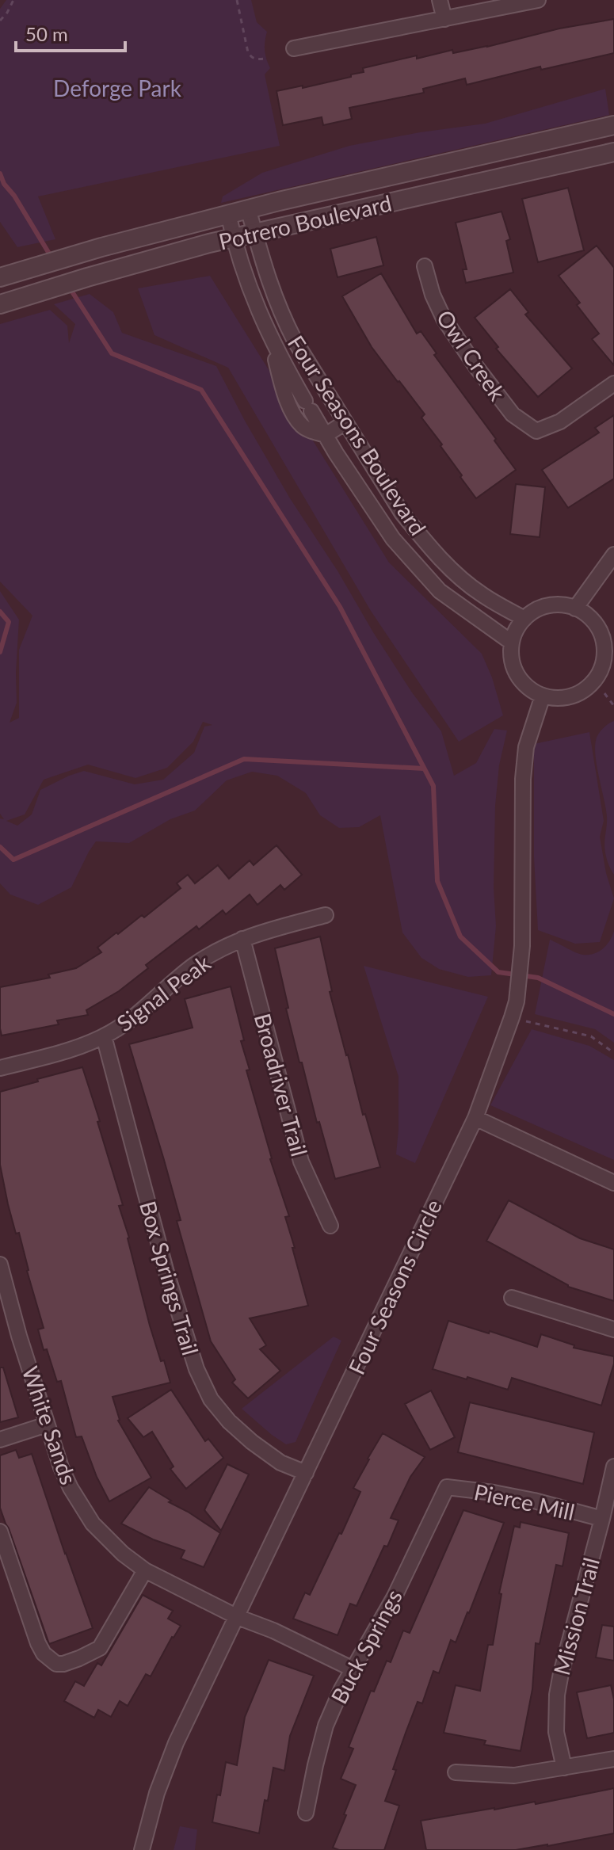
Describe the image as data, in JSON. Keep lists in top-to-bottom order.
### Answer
{
  "streets": {
    "street": [
      "Potrero Boulevard",
      "Owl Creek",
      "Four Seasons Boulevard",
      "Signal Peak",
      "Broadriver Trail",
      "Box Springs Trail",
      "Four Seasons Circle",
      "White Sands",
      "Pierce Mill",
      "Mission Trail",
      "Buck Springs"
    ]
  },
  "crossings": [
    ["Potrero Boulevard", "Four Seasons Boulevard"],
    ["Four Seasons Boulevard", "Four Seasons Circle"],
    ["Signal Peak", "Broadriver Trail"],
    ["Signal Peak", "Box Springs Trail"],
    ["Box Springs Trail", "Four Seasons Circle"],
    ["Four Seasons Circle", "White Sands"],
    ["White Sands", "Buck Springs"],
    ["Pierce Mill", "Mission Trail"],
    ["Pierce Mill", "Buck Springs"]
  ],
  "parks": ["Deforge Park"],
  "scale_bar": "50 m"
}
